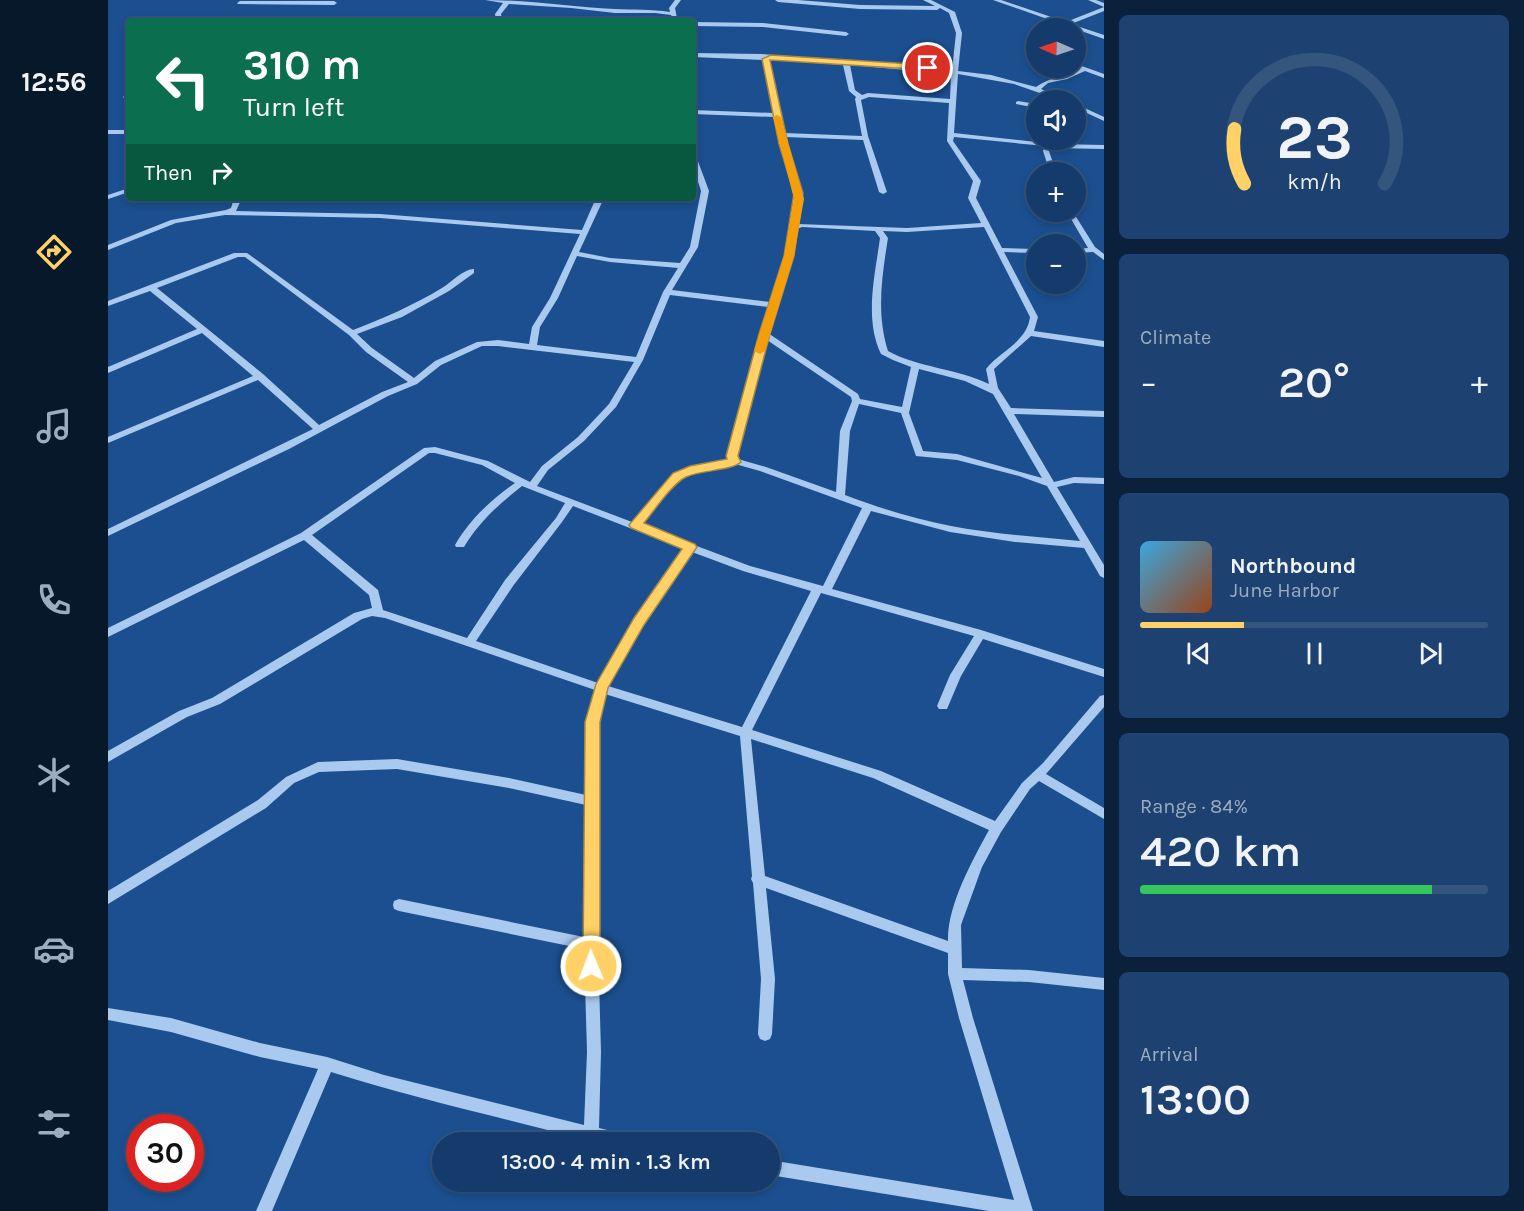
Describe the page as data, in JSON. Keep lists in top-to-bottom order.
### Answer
{
  "north": "left",
  "page": {
    "tabs": "12:56",
    "map_buttons": ["+", "−"],
    "turn": ["310 m", "Turn left"],
    "then": "Then",
    "tile": [
      "Climate",
      ["Range · 84%", "420 km"],
      ["Arrival", "13:00"]
    ],
    "heat": ["−", "20°", "+"],
    "song": ["Northbound", "June Harbor"],
    "limit": "30",
    "trip": "13:00 · 4 min · 1.3 km",
    "gauge": ["23", "km/h"]
  }
}
